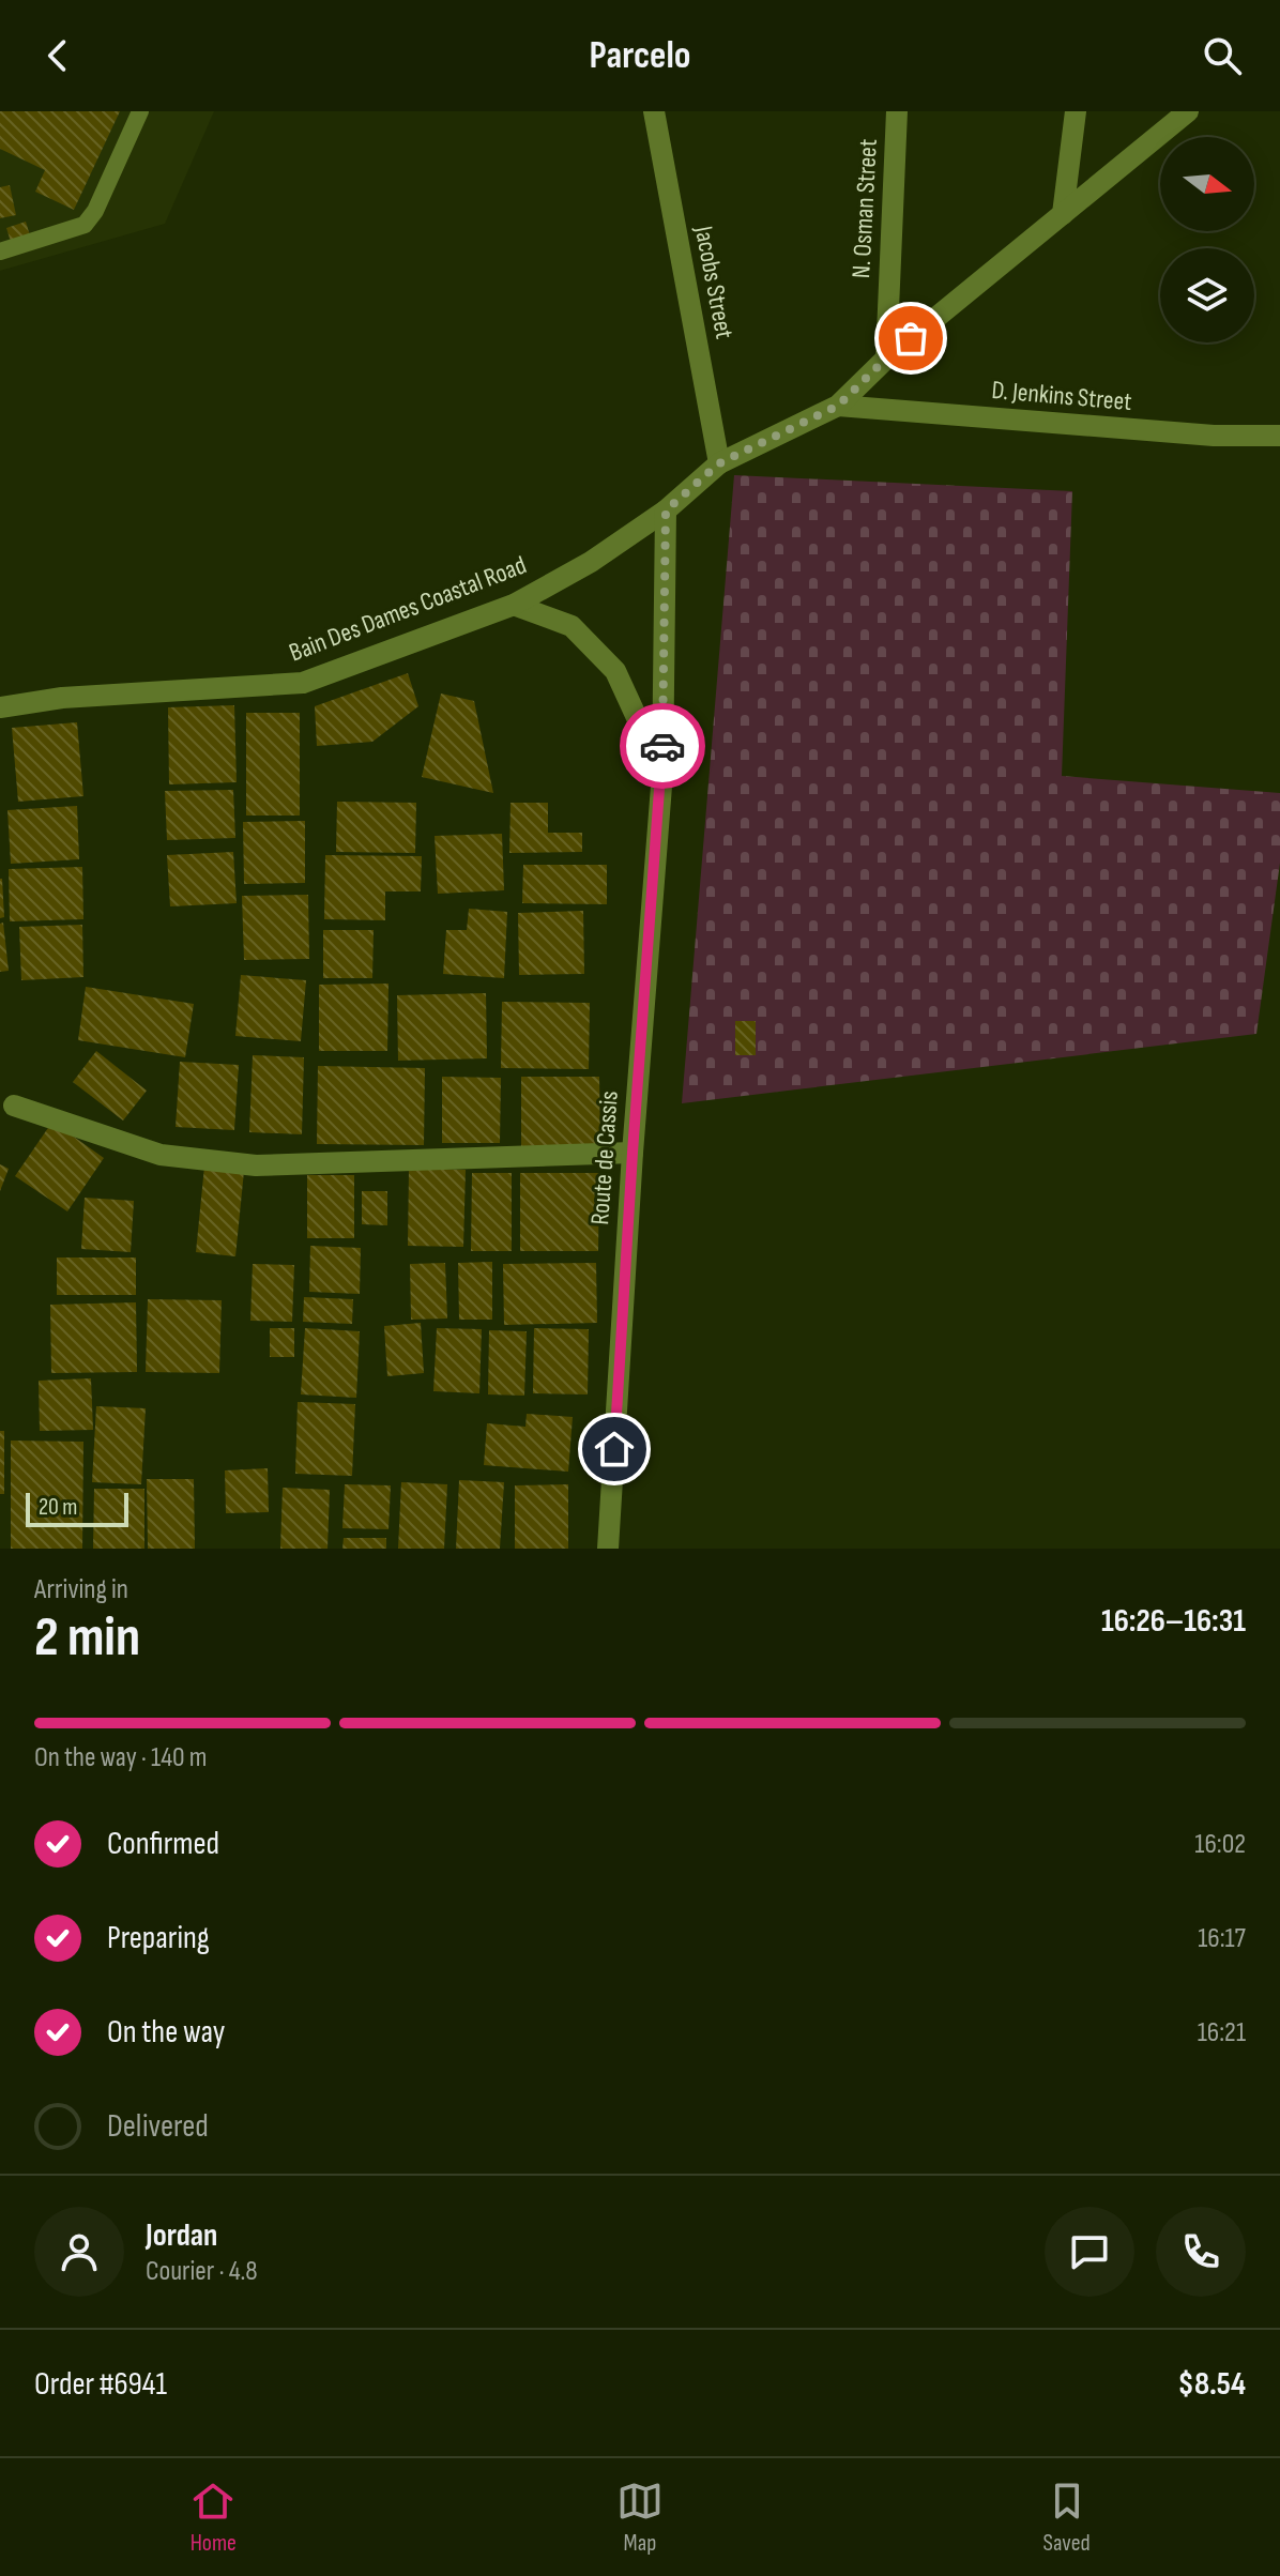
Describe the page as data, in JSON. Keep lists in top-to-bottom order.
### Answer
{
  "streets": {
    "street": [
      "N. Osman Street",
      "Jacobs Street",
      "D. Jenkins Street",
      "Bain Des Dames Coastal Road",
      "Route de Cassis"
    ]
  },
  "crossings": [
    ["N. Osman Street", "Bain Des Dames Coastal Road"],
    ["Jacobs Street", "Bain Des Dames Coastal Road"],
    ["D. Jenkins Street", "Bain Des Dames Coastal Road"],
    ["Bain Des Dames Coastal Road", "Route de Cassis"]
  ],
  "scale_bar": "20 m",
  "north": "right",
  "page": {
    "header": "Parcelo",
    "scale": "20 m",
    "heading": ["2 min", "Arriving in", "16:26–16:31"],
    "panel": [
      "Jordan",
      "Courier · 4.8",
      "Order #6941",
      "$8.54"
    ],
    "bar": "On the way · 140 m",
    "list": [
      ["Confirmed", "16:02"],
      ["Preparing", "16:17"],
      ["On the way", "16:21"],
      "Delivered"
    ],
    "tabs": ["Home", "Map", "Saved"]
  }
}
